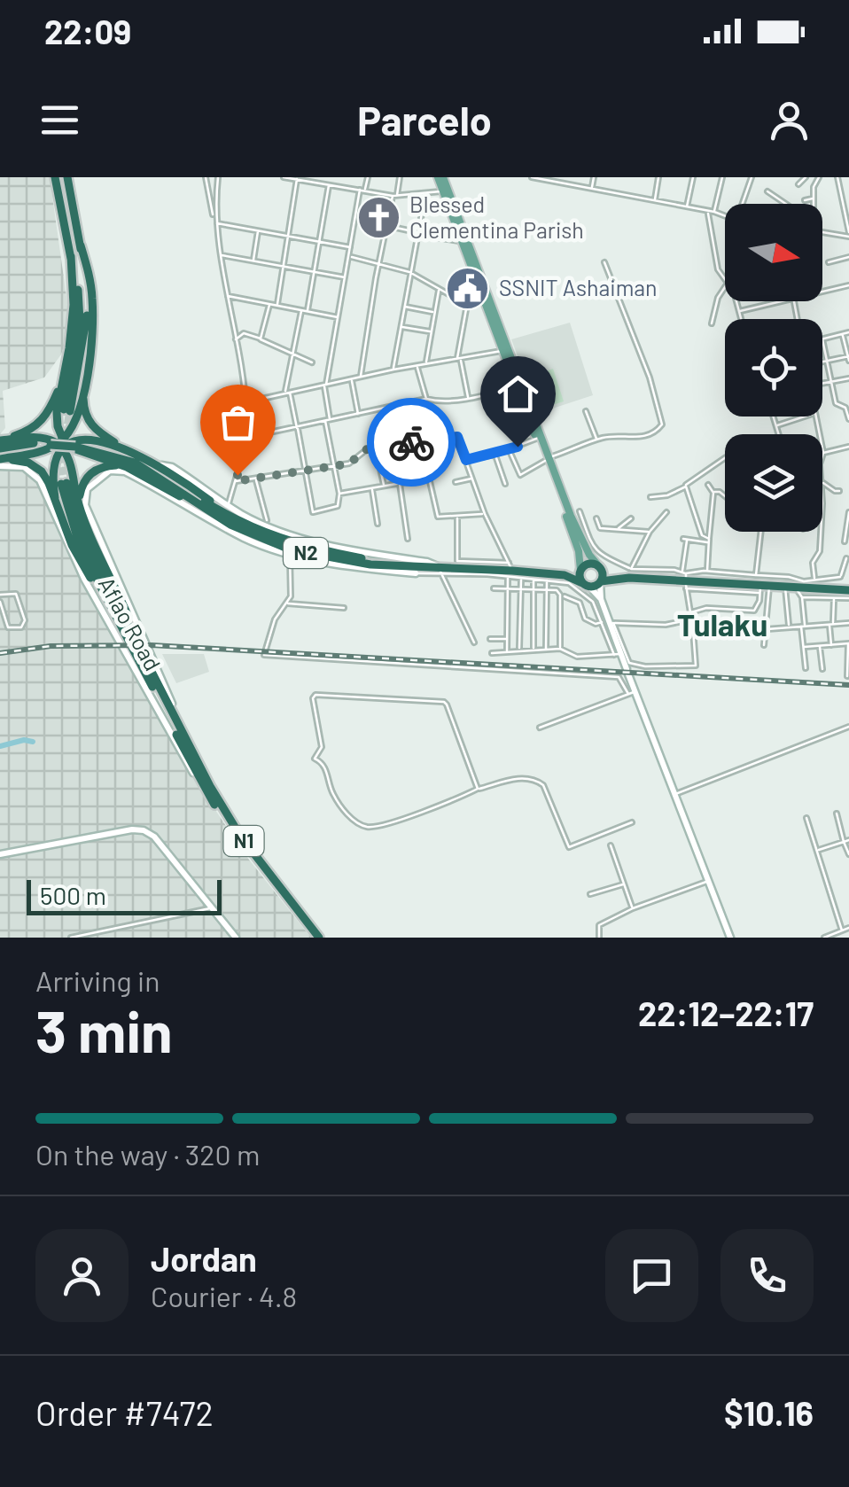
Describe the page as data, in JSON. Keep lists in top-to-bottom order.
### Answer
{
  "streets": {
    "highway": ["N2", "Aflao Road", "N1"]
  },
  "districts": ["Tulaku"],
  "places": {
    "church": ["Blessed Clementina Parish"],
    "public building": ["SSNIT Ashaiman"]
  },
  "scale_bar": "500 m",
  "north": "right",
  "page": {
    "status": "22:09",
    "header": "Parcelo",
    "scale": "500 m",
    "heading": ["3 min", "Arriving in", "22:12–22:17"],
    "panel": [
      "Jordan",
      "Courier · 4.8",
      "Order #7472",
      "$10.16"
    ],
    "bar": "On the way · 320 m"
  }
}
